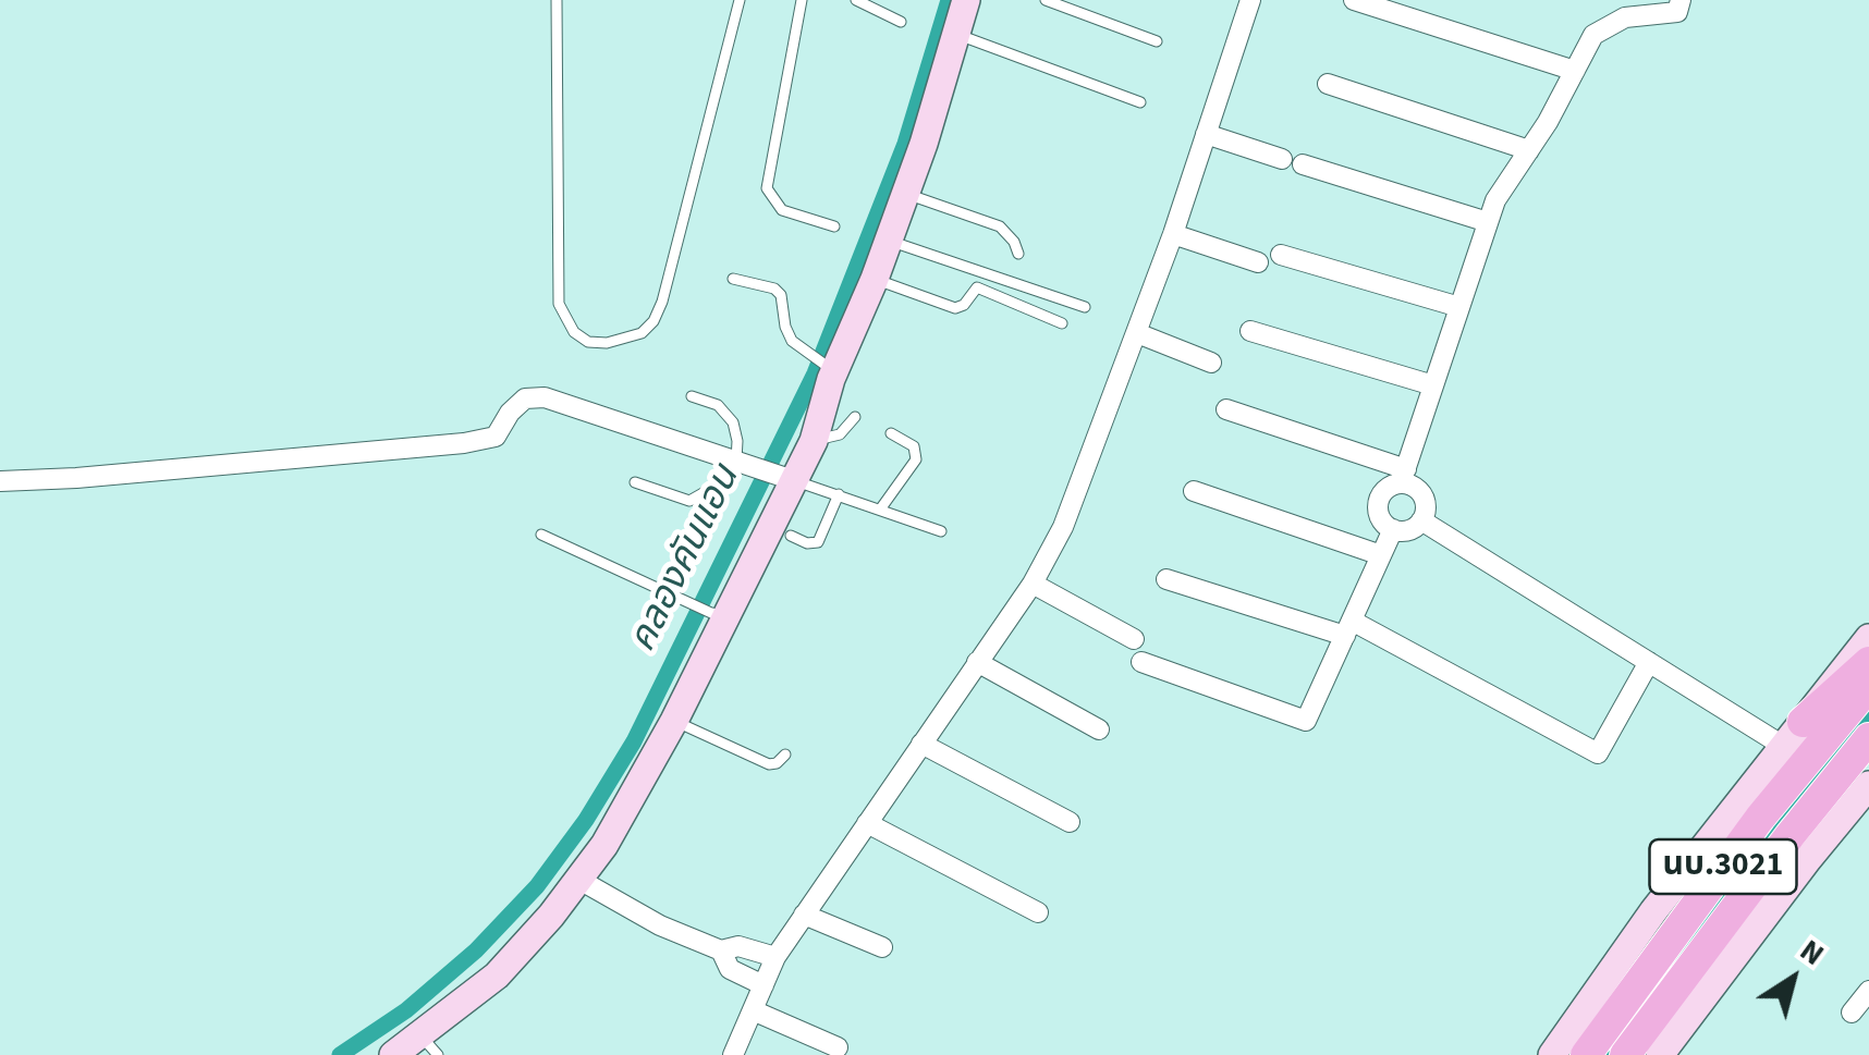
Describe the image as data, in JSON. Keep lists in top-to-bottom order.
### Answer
{
  "streets": {
    "main road": ["นบ.3021"]
  },
  "water": ["คลองคันแอน"],
  "north": "top right"
}
